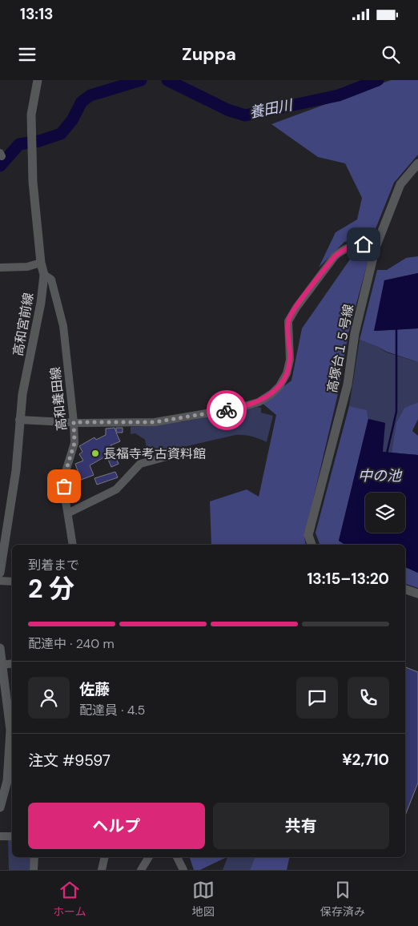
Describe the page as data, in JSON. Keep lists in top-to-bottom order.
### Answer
{
  "streets": {
    "street": ["高和宮前線", "高塚台１５号線", "高和養田線"]
  },
  "crossings": [
    ["高和宮前線", "高和養田線"]
  ],
  "water": ["養田川", "中の池"],
  "places": ["長福寺考古資料館"],
  "page": {
    "status": "13:13",
    "header": "Zuppa",
    "heading": ["2 分", "到着まで", "13:15–13:20"],
    "panel": [
      "佐藤",
      "配達員 · 4.5",
      "注文 #9597",
      "¥2,710"
    ],
    "bar": "配達中 · 240 m",
    "buttons": ["ヘルプ", "共有"],
    "tabs": ["ホーム", "地図", "保存済み"]
  }
}
